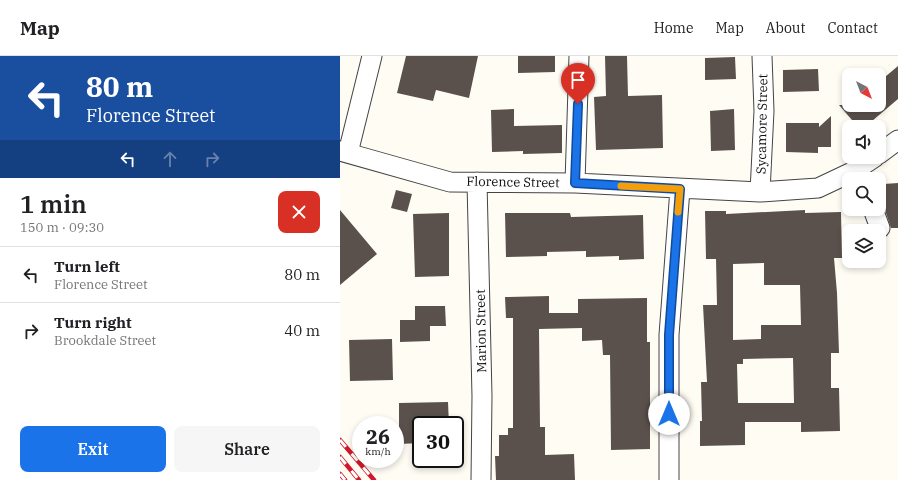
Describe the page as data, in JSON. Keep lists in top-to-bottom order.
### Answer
{
  "streets": {
    "street": ["Sycamore Street", "Florence Street", "Marion Street"]
  },
  "crossings": [
    ["Sycamore Street", "Florence Street"],
    ["Florence Street", "Marion Street"]
  ],
  "north": "bottom right",
  "page": {
    "header": "Map",
    "nav": [
      "Home",
      "Map",
      "About",
      "Contact"
    ],
    "turn": ["80 m", "Florence Street"],
    "heading": ["1 min", "150 m · 09:30"],
    "list": [
      {
        "name": "Turn left",
        "note": "Florence Street",
        "value": "80 m"
      },
      {
        "name": "Turn right",
        "note": "Brookdale Street",
        "value": "40 m"
      }
    ],
    "speed": "26 km/h",
    "limit": "30",
    "buttons": ["Exit", "Share"]
  }
}
